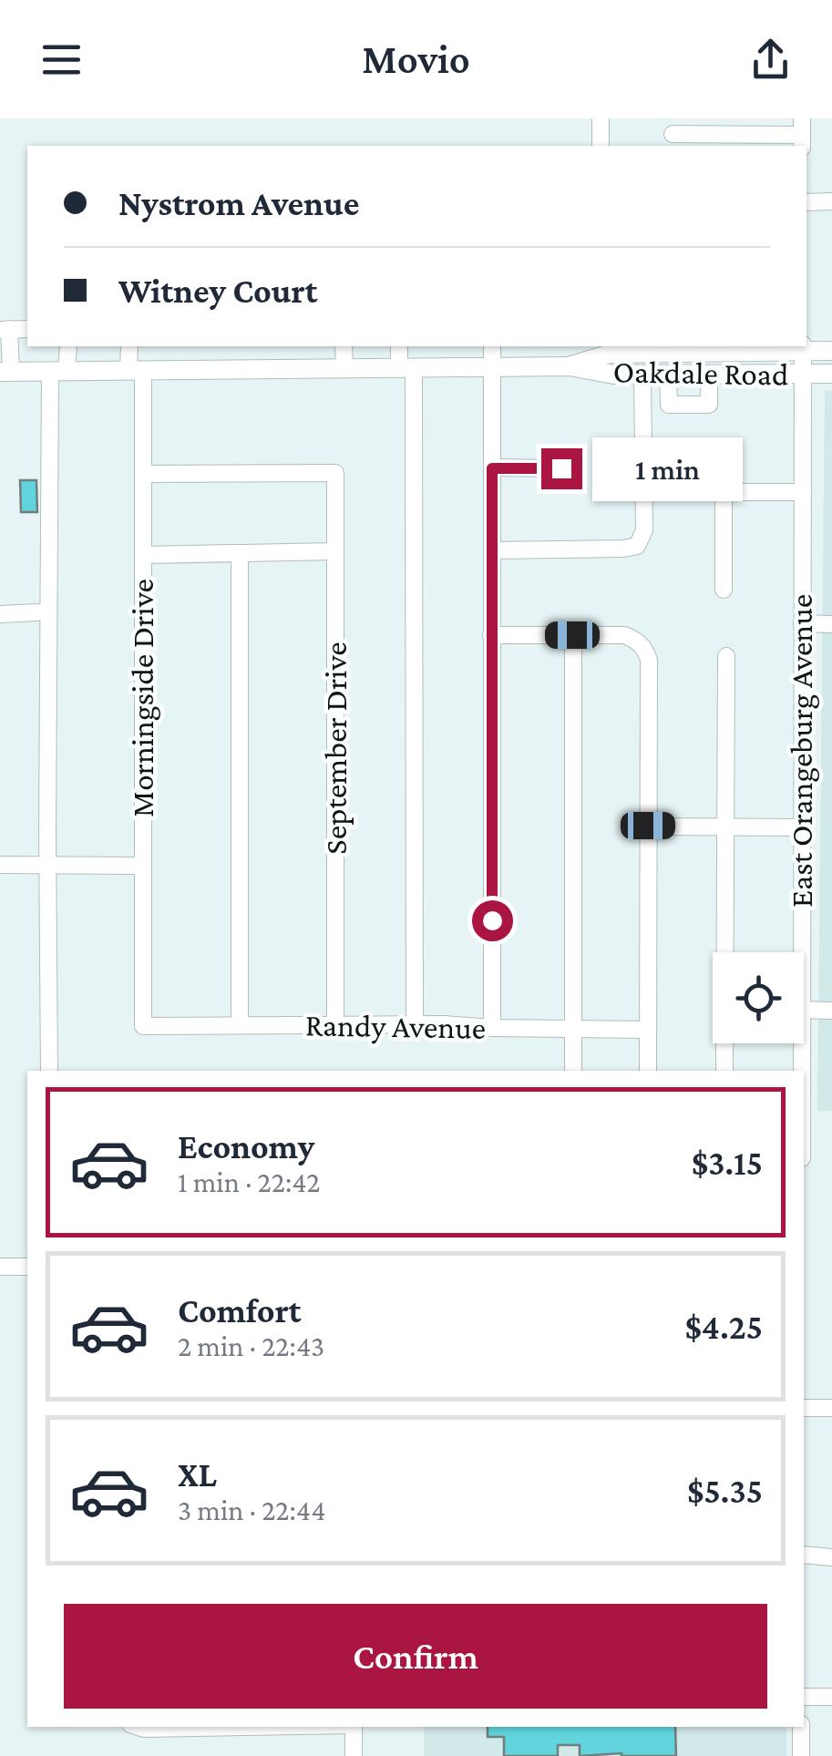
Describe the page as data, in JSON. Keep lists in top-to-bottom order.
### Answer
{
  "streets": {
    "main road": ["Oakdale Road"],
    "street": [
      "Morningside Drive",
      "September Drive",
      "East Orangeburg Avenue",
      "Randy Avenue"
    ]
  },
  "crossings": [
    ["Oakdale Road", "Morningside Drive"],
    ["Oakdale Road", "East Orangeburg Avenue"],
    ["Morningside Drive", "September Drive"],
    ["Morningside Drive", "Randy Avenue"],
    ["September Drive", "Randy Avenue"]
  ],
  "page": {
    "header": "Movio",
    "banner": ["Nystrom Avenue", "Witney Court"],
    "bubble": "1 min",
    "list": [
      {
        "name": "Economy",
        "note": "1 min · 22:42",
        "value": "$3.15"
      },
      {
        "name": "Comfort",
        "note": "2 min · 22:43",
        "value": "$4.25"
      },
      {
        "name": "XL",
        "note": "3 min · 22:44",
        "value": "$5.35"
      }
    ],
    "buttons": "Confirm"
  }
}
